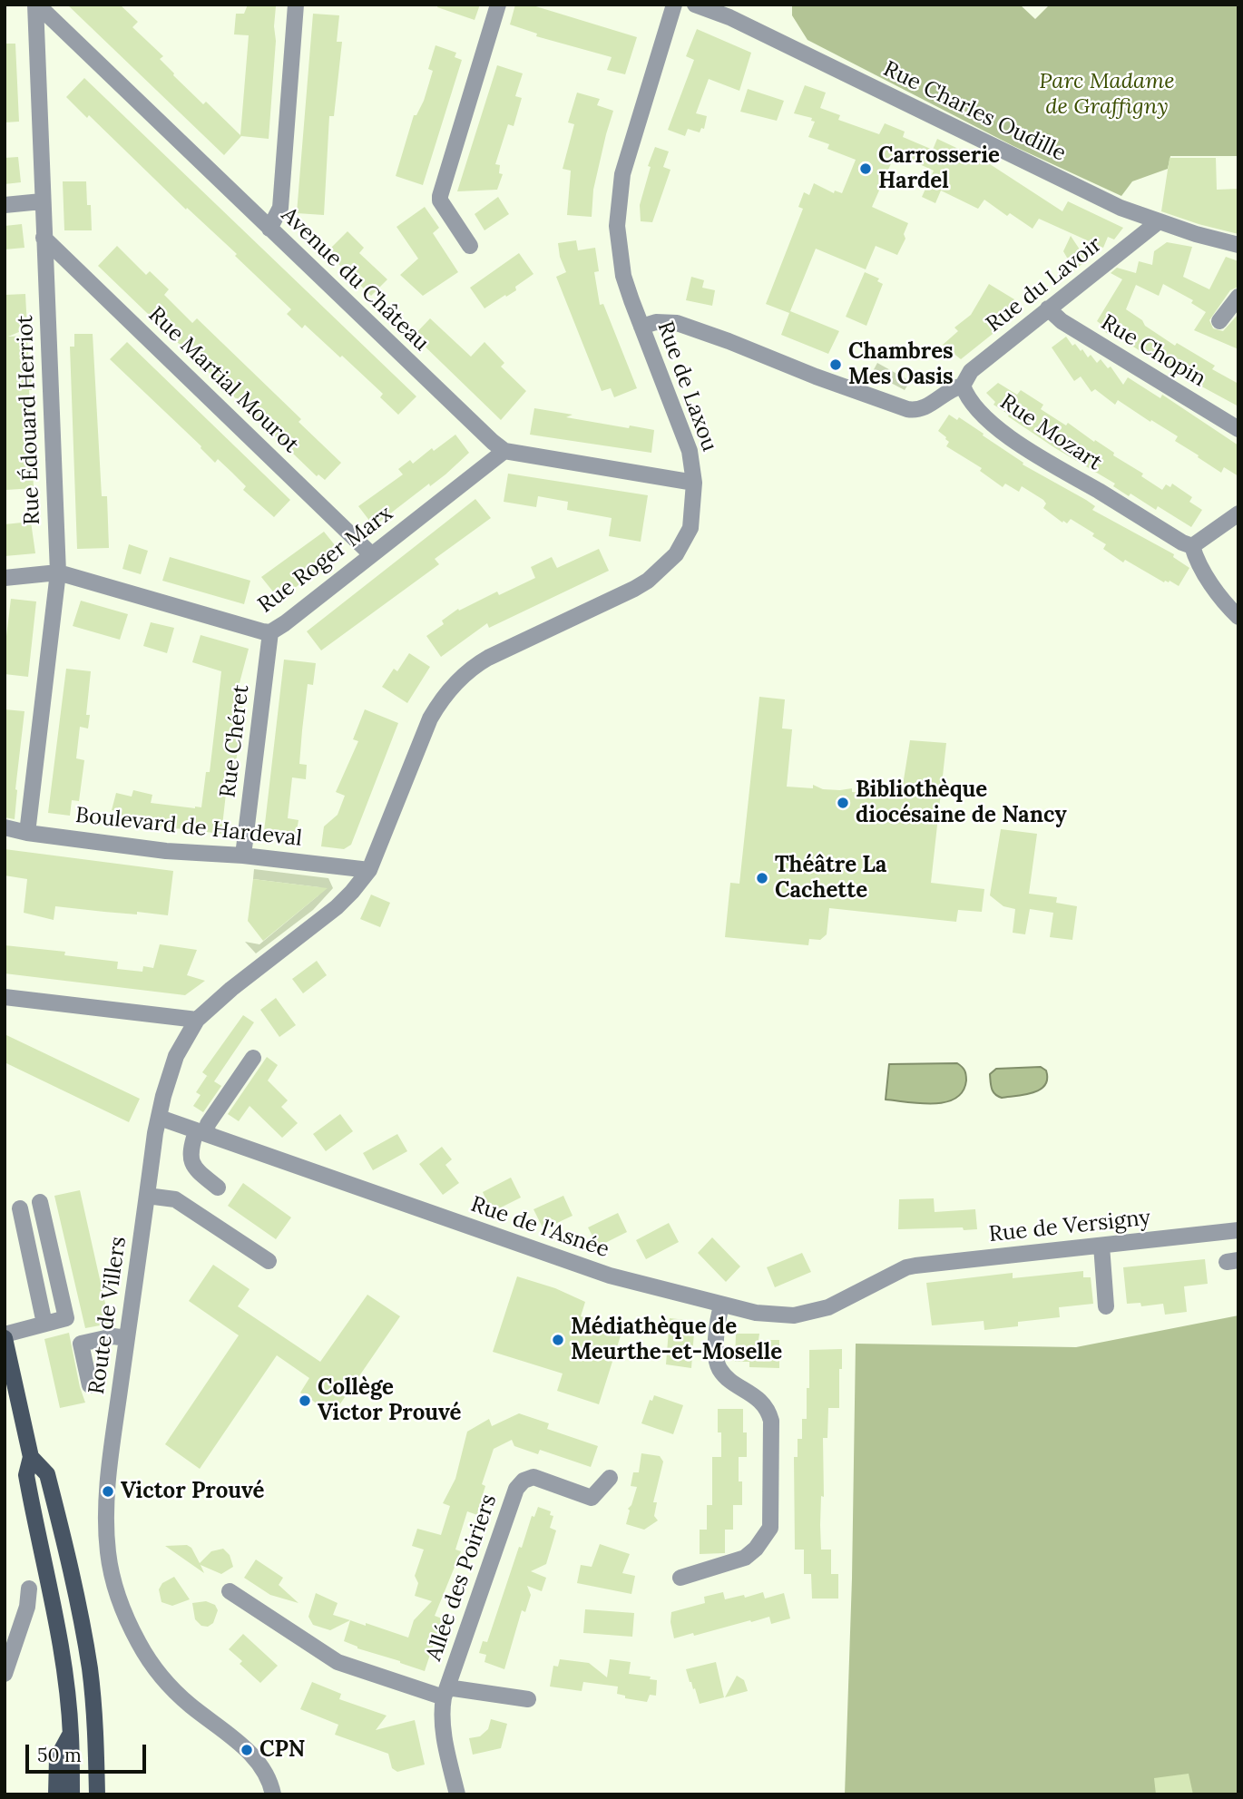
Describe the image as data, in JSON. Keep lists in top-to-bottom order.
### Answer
{
  "streets": {
    "street": [
      "Rue Charles Oudille",
      "Avenue du Château",
      "Rue du Lavoir",
      "Rue Chopin",
      "Rue Martial Mourot",
      "Rue de Laxou",
      "Rue Édouard Herriot",
      "Rue Mozart",
      "Rue Roger Marx",
      "Rue Chéret",
      "Boulevard de Hardeval",
      "Rue de Versigny",
      "Rue de l'Asnée",
      "Route de Villers",
      "Allée des Poiriers"
    ]
  },
  "crossings": [
    ["Rue Charles Oudille", "Rue du Lavoir"],
    ["Avenue du Château", "Rue Édouard Herriot"],
    ["Avenue du Château", "Rue Roger Marx"],
    ["Rue du Lavoir", "Rue Chopin"],
    ["Rue du Lavoir", "Rue Mozart"],
    ["Rue Martial Mourot", "Rue Édouard Herriot"],
    ["Rue Martial Mourot", "Rue Roger Marx"],
    ["Rue de Laxou", "Boulevard de Hardeval"],
    ["Rue de Laxou", "Route de Villers"],
    ["Rue Édouard Herriot", "Rue Roger Marx"],
    ["Rue Édouard Herriot", "Boulevard de Hardeval"],
    ["Rue Roger Marx", "Rue Chéret"],
    ["Rue Chéret", "Boulevard de Hardeval"],
    ["Boulevard de Hardeval", "Route de Villers"],
    ["Rue de Versigny", "Rue de l'Asnée"],
    ["Rue de l'Asnée", "Route de Villers"]
  ],
  "parks": ["Parc Madame de Graffigny"],
  "places": [
    "Carrosserie Hardel",
    "Chambres Mes Oasis",
    "Bibliothèque diocésaine de Nancy",
    "Théâtre La Cachette",
    "Médiathèque de Meurthe-et-Moselle",
    "Collège Victor Prouvé",
    "Victor Prouvé",
    "CPN"
  ],
  "scale_bar": "50 m"
}
